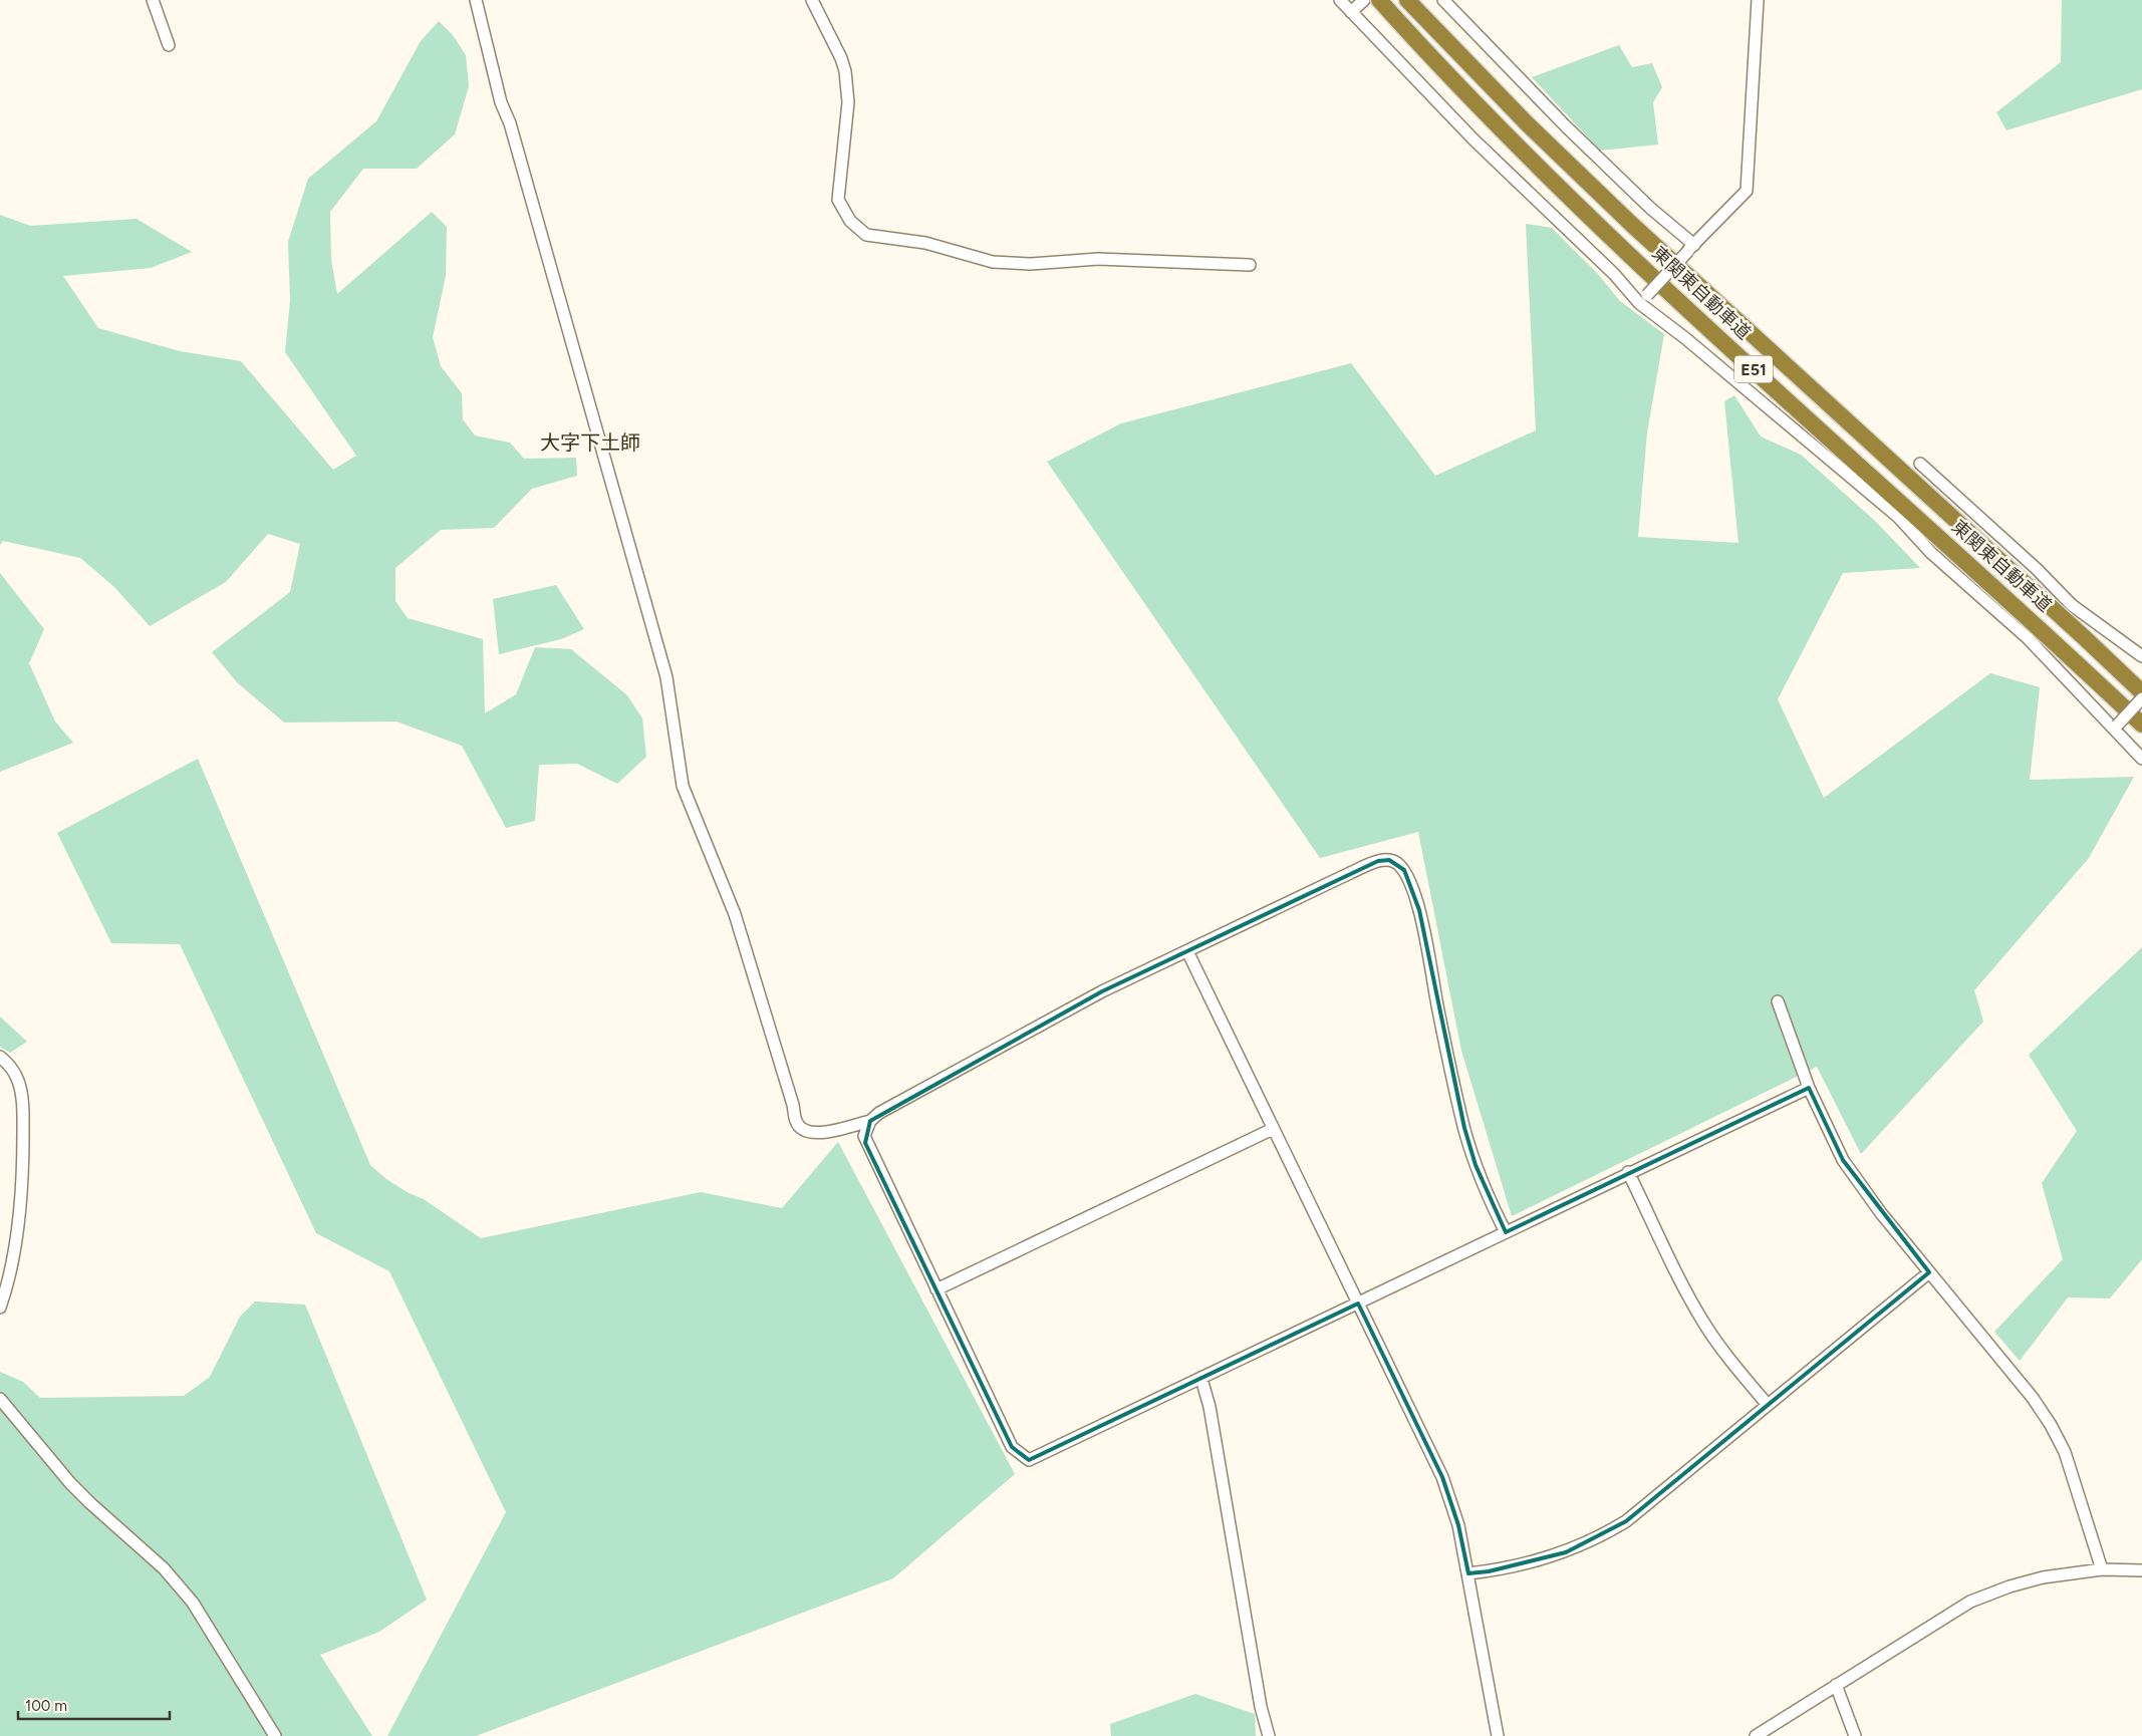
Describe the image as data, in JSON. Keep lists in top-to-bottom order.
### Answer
{
  "streets": {
    "highway": ["東関東自動車道", "E51"]
  },
  "districts": ["大字下土師"],
  "scale_bar": "100 m"
}
